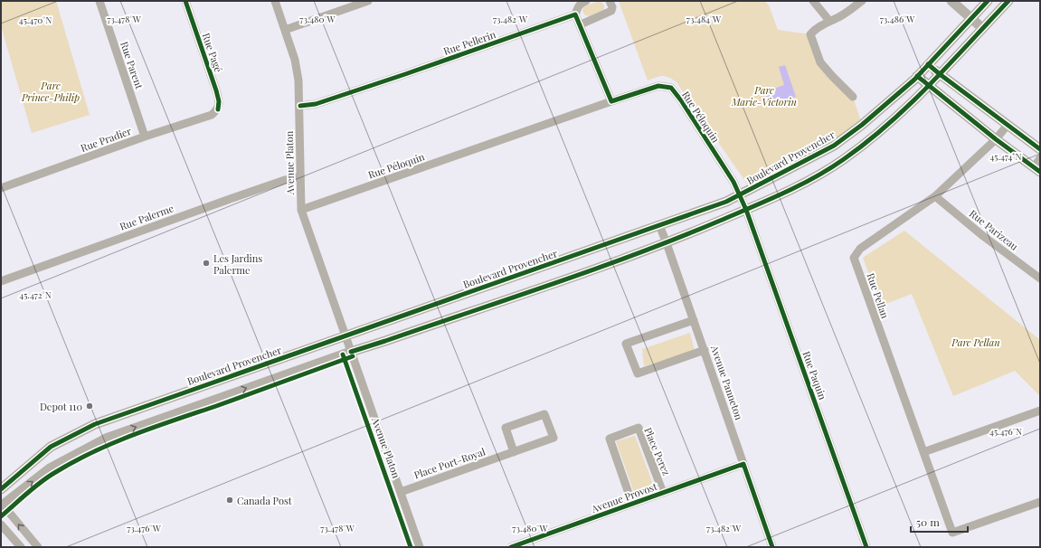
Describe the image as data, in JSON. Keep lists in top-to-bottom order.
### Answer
{
  "streets": {
    "street": [
      "Rue Pellerin",
      "Rue Pagé",
      "Rue Parent",
      "Rue Péloquin",
      "Rue Pradier",
      "Boulevard Provencher",
      "Avenue Platon",
      "Rue Palerme",
      "Rue Parizeau",
      "Rue Pellan",
      "Rue Paquin",
      "Avenue Panneton",
      "Place Perez",
      "Place Port-Royal",
      "Avenue Provost"
    ]
  },
  "crossings": [
    ["Rue Pellerin", "Avenue Platon"],
    ["Rue Pagé", "Rue Pradier"],
    ["Rue Parent", "Rue Pradier"],
    ["Rue Péloquin", "Boulevard Provencher"],
    ["Rue Péloquin", "Avenue Platon"],
    ["Rue Péloquin", "Rue Paquin"],
    ["Boulevard Provencher", "Avenue Platon"],
    ["Boulevard Provencher", "Avenue Panneton"],
    ["Avenue Platon", "Rue Palerme"],
    ["Avenue Platon", "Place Port-Royal"],
    ["Rue Parizeau", "Rue Pellan"],
    ["Avenue Panneton", "Avenue Provost"],
    ["Place Perez", "Avenue Provost"]
  ],
  "parks": ["Parc Prince-Philip", "Parc Marie-Victorin", "Parc Pellan"],
  "places": ["Les Jardins Palerme", "Depot 110", "Canada Post"],
  "scale_bar": "50 m",
  "coordinates": [
    "73.480°W",
    "73.486°W",
    "73.478°W",
    "73.482°W",
    "73.484°W",
    "45.470°N",
    "45.474°N",
    "45.472°N",
    "45.476°N",
    "73.476°W"
  ]
}
